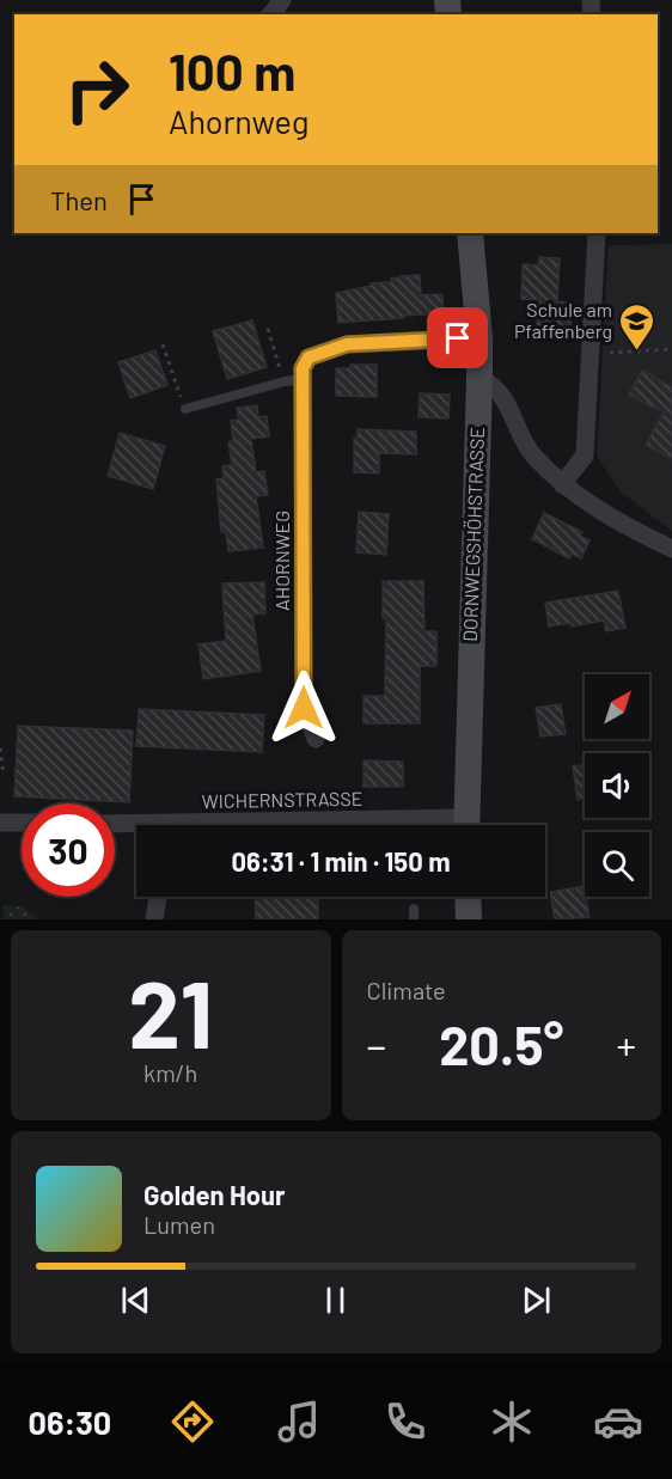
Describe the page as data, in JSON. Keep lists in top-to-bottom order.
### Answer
{
  "streets": {
    "street": ["DORNWEGSHÖHSTRASSE", "AHORNWEG", "WICHERNSTRASSE"]
  },
  "places": {
    "school or university": ["Schule am Pfaffenberg"]
  },
  "north": "top right",
  "page": {
    "turn": ["100 m", "Ahornweg"],
    "then": "Then",
    "limit": "30",
    "trip": "06:31 · 1 min · 150 m",
    "tile": [
      ["21", "km/h"],
      "Climate"
    ],
    "heat": ["−", "20.5°", "+"],
    "song": ["Golden Hour", "Lumen"],
    "tabs": "06:30"
  }
}
